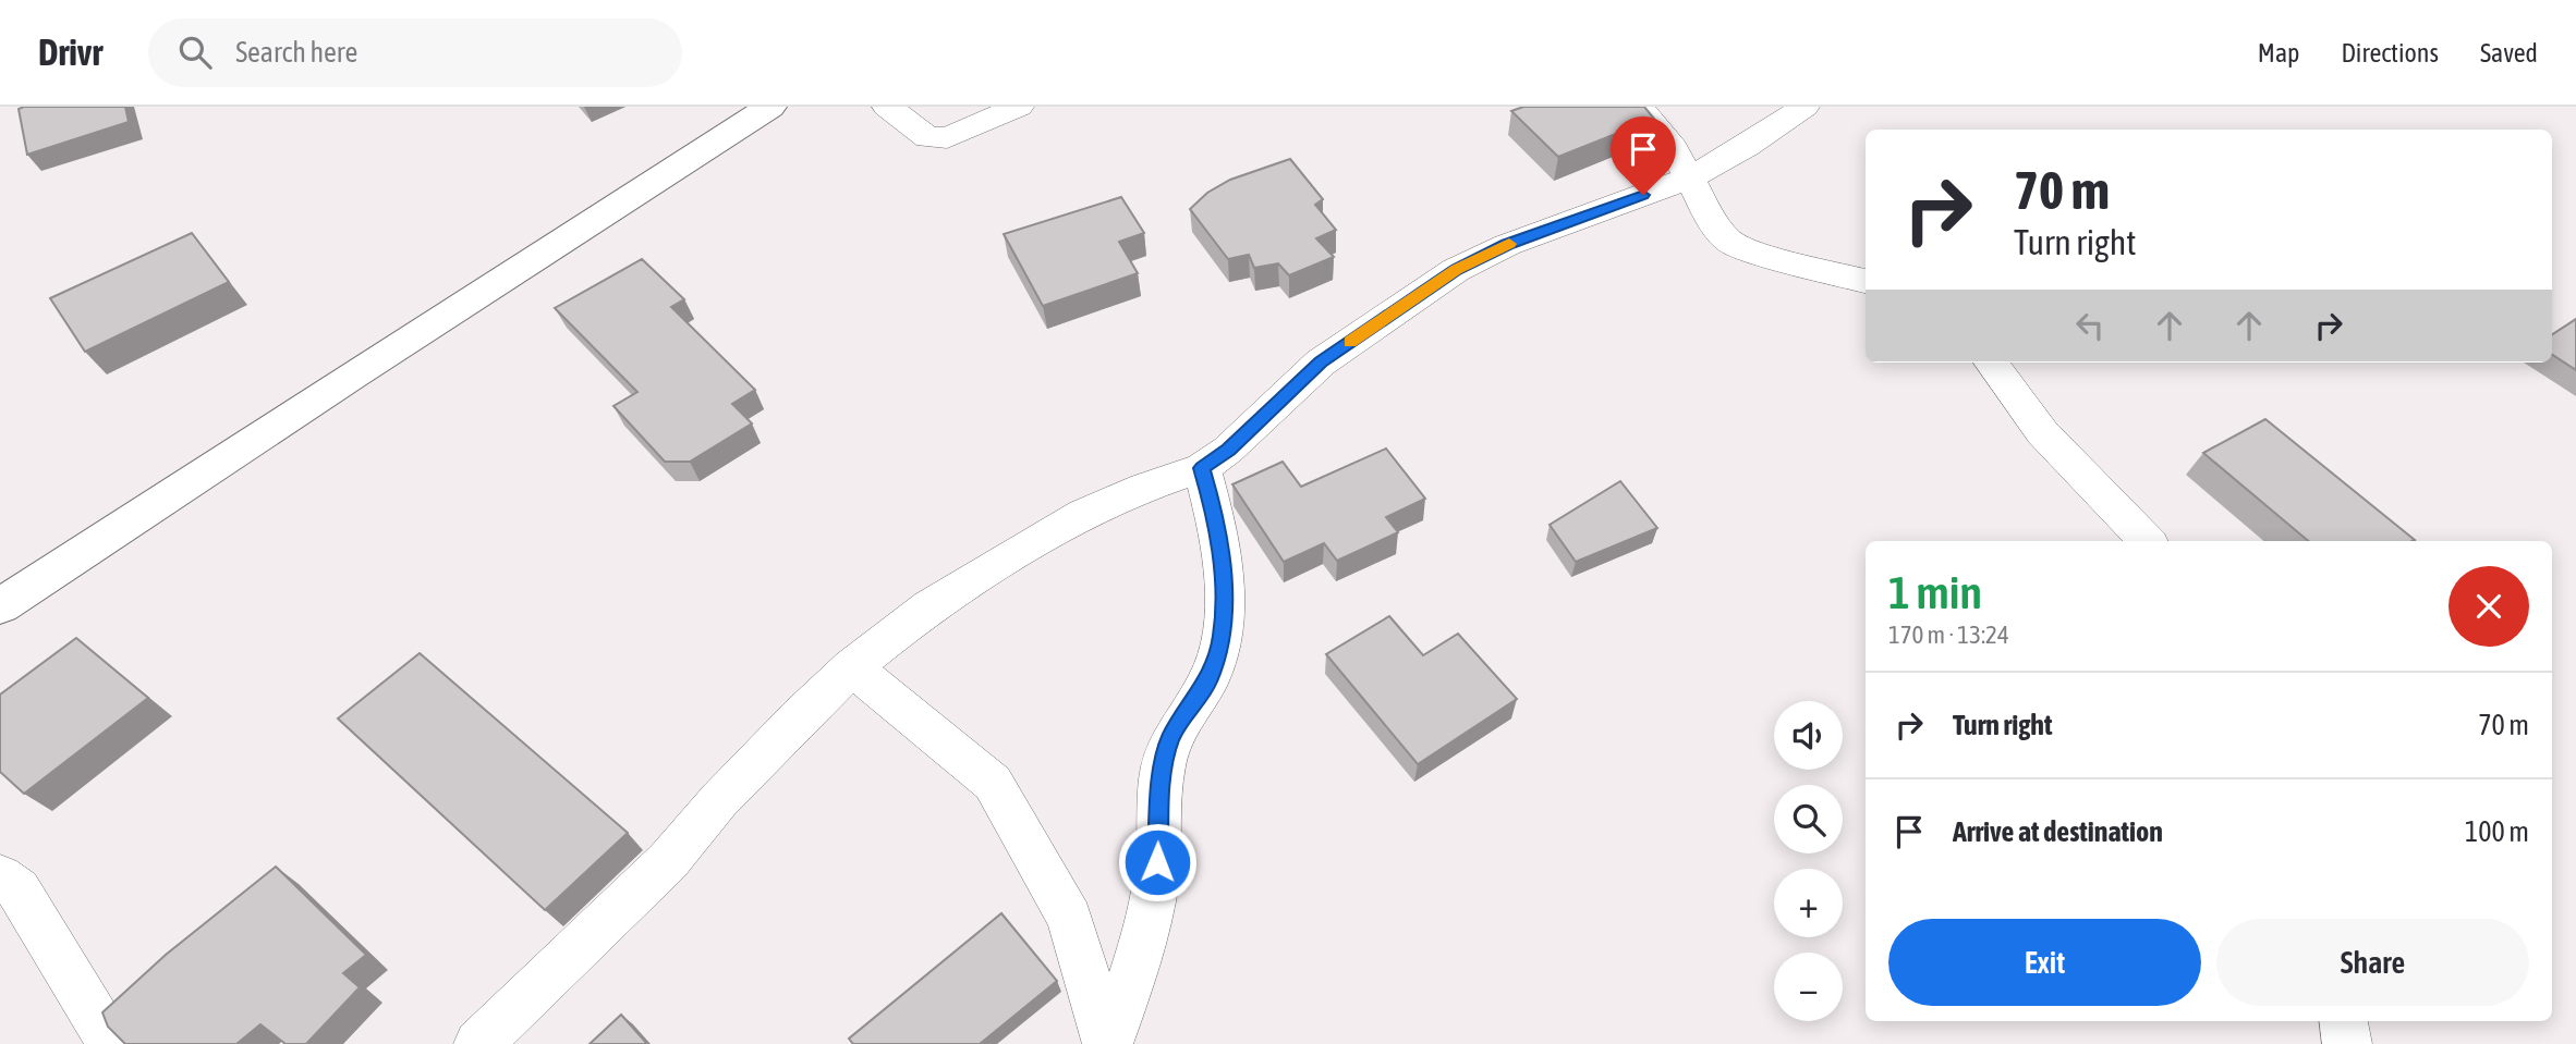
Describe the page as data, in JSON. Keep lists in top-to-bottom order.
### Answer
{
  "page": {
    "header": "Drivr",
    "search": "Search here",
    "nav": ["Map", "Directions", "Saved"],
    "turn": ["70 m", "Turn right"],
    "heading": ["1 min", "170 m · 13:24"],
    "list": [
      {
        "name": "Turn right",
        "value": "70 m"
      },
      {
        "name": "Arrive at destination",
        "value": "100 m"
      }
    ],
    "map_buttons": ["+", "−"],
    "buttons": ["Exit", "Share"]
  }
}
